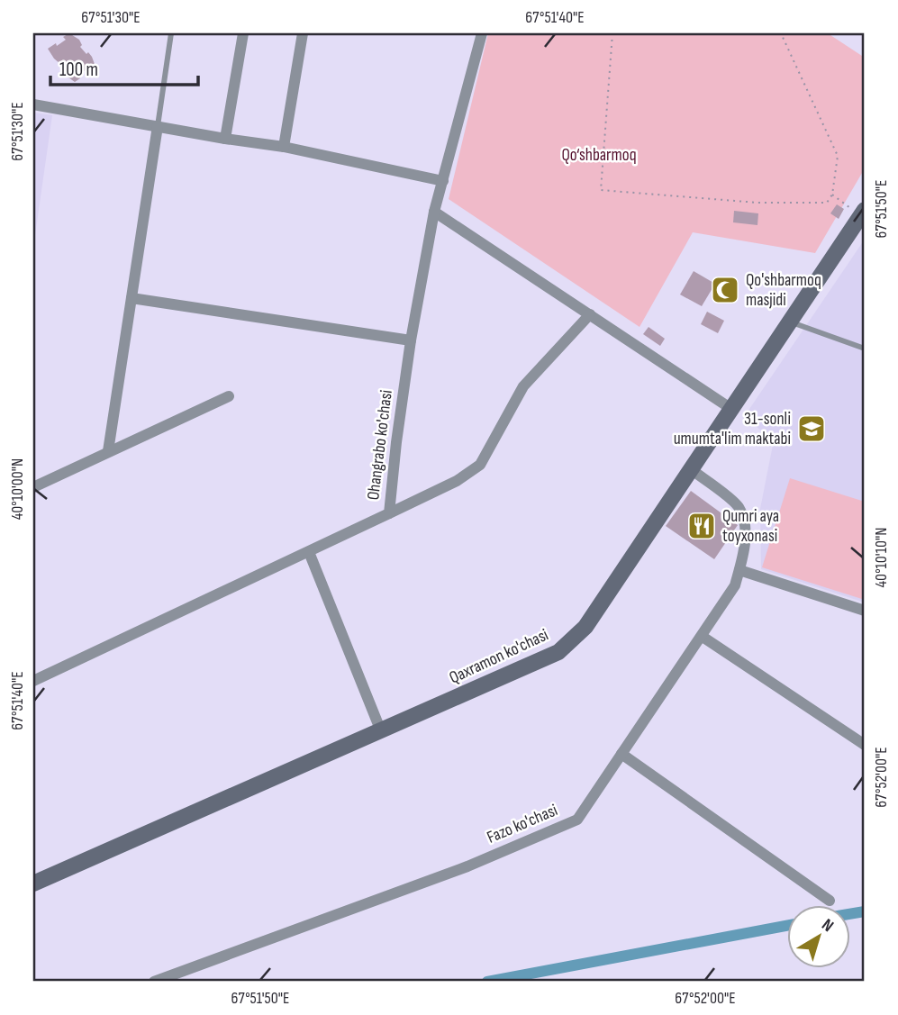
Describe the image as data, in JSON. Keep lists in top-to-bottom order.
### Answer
{
  "streets": {
    "street": ["Ohangrabo ko'chasi", "Qaxramon ko'chasi", "Fazo ko'chasi"]
  },
  "crossings": [
    ["Qaxramon ko'chasi", "Fazo ko'chasi"]
  ],
  "parks": ["Qo‘shbarmoq"],
  "places": {
    "mosque": ["Qo'shbarmoq masjidi"],
    "school or university": ["31-sonli umumta'lim maktabi"],
    "restaurant": ["Qumri aya toyxonasi"]
  },
  "scale_bar": "100 m",
  "north": "top right",
  "coordinates": [
    "67°51'30\"E",
    "67°51'40\"E",
    "67°51'50\"E",
    "40°10'00\"N",
    "40°10'10\"N",
    "67°52'00\"E"
  ]
}
